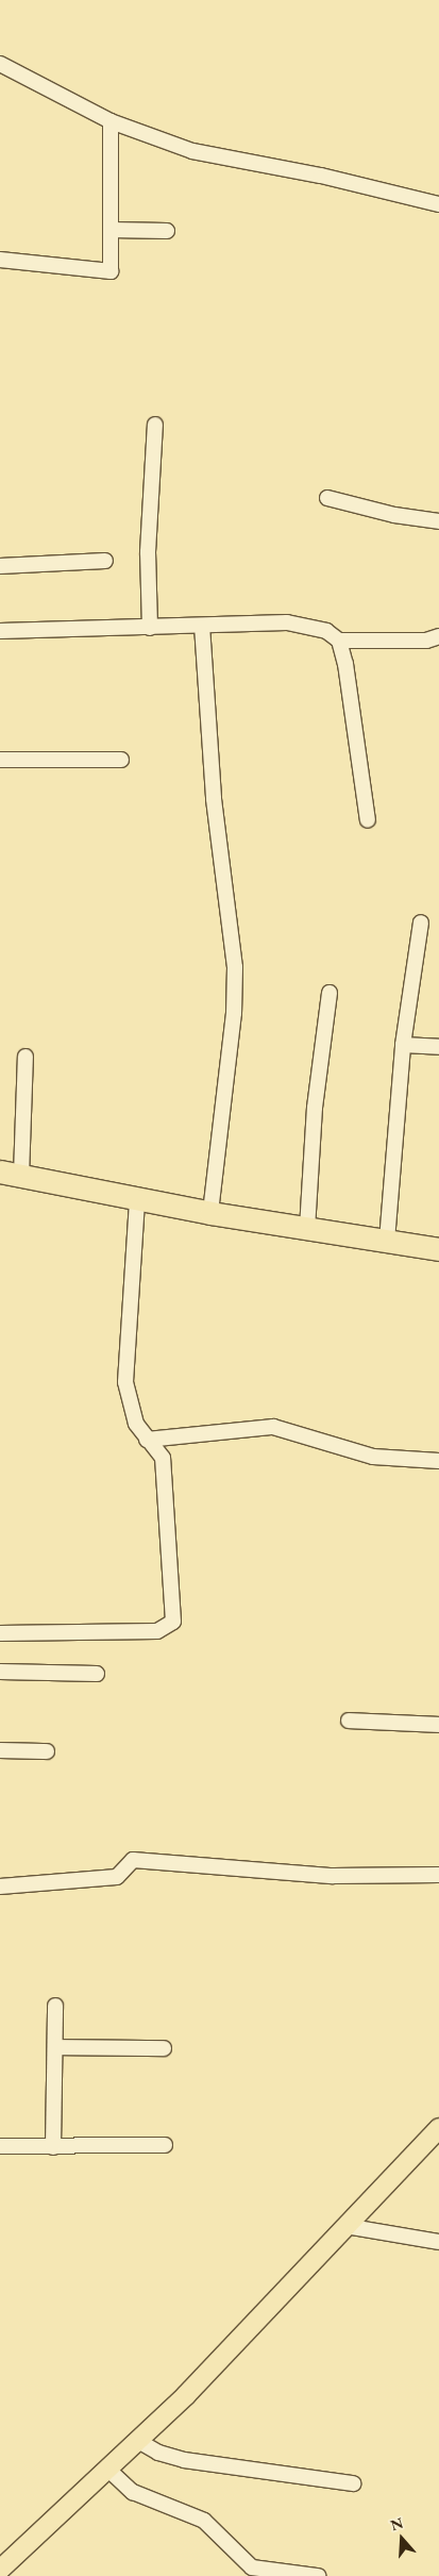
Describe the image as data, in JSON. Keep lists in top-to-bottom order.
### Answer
{
  "north": "top"
}
